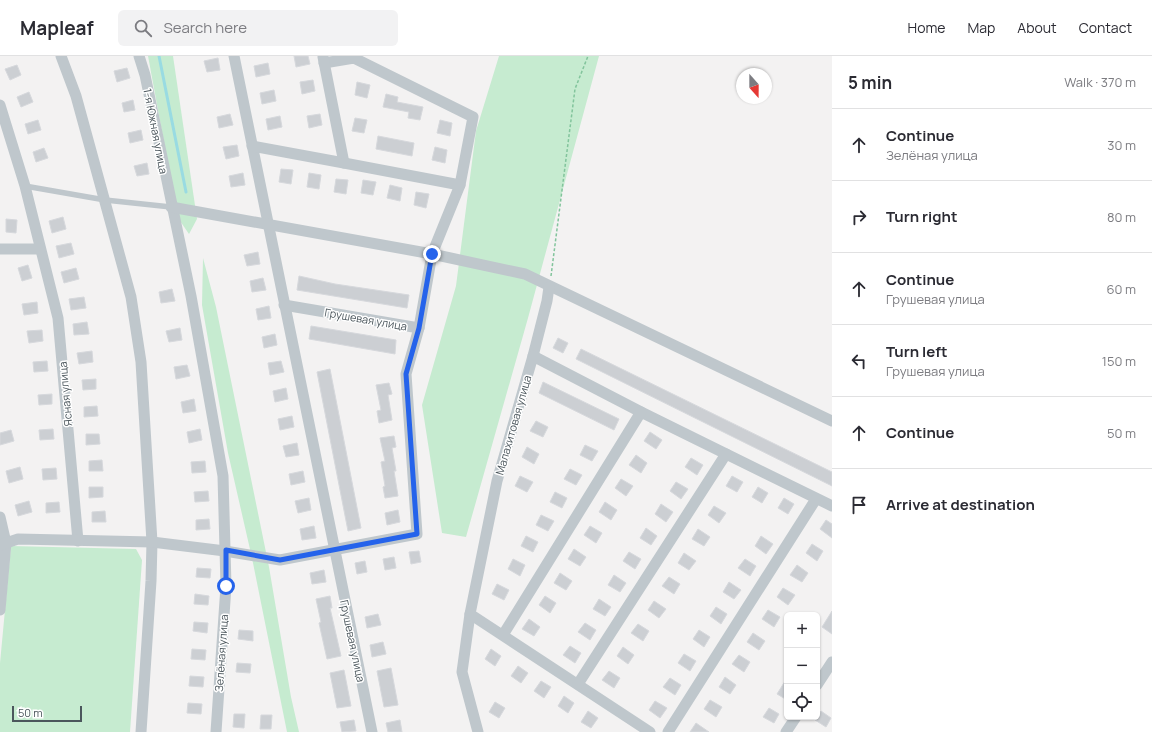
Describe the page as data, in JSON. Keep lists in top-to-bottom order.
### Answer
{
  "streets": {
    "street": [
      "1-я Южная улица",
      "Грушевая улица",
      "Ясная улица",
      "Малахитовая улица",
      "Зелёная улица"
    ]
  },
  "crossings": [
    ["1-я Южная улица", "Зелёная улица"]
  ],
  "scale_bar": "50 m",
  "north": "bottom",
  "page": {
    "header": "Mapleaf",
    "search": "Search here",
    "nav": [
      "Home",
      "Map",
      "About",
      "Contact"
    ],
    "heading": ["5 min", "Walk · 370 m"],
    "list": [
      ["Continue", "Зелёная улица", "30 m"],
      ["Turn right", "80 m"],
      ["Continue", "Грушевая улица", "60 m"],
      ["Turn left", "Грушевая улица", "150 m"],
      ["Continue", "50 m"],
      "Arrive at destination"
    ],
    "map_buttons": ["+", "−"],
    "scale": "50 m"
  }
}
